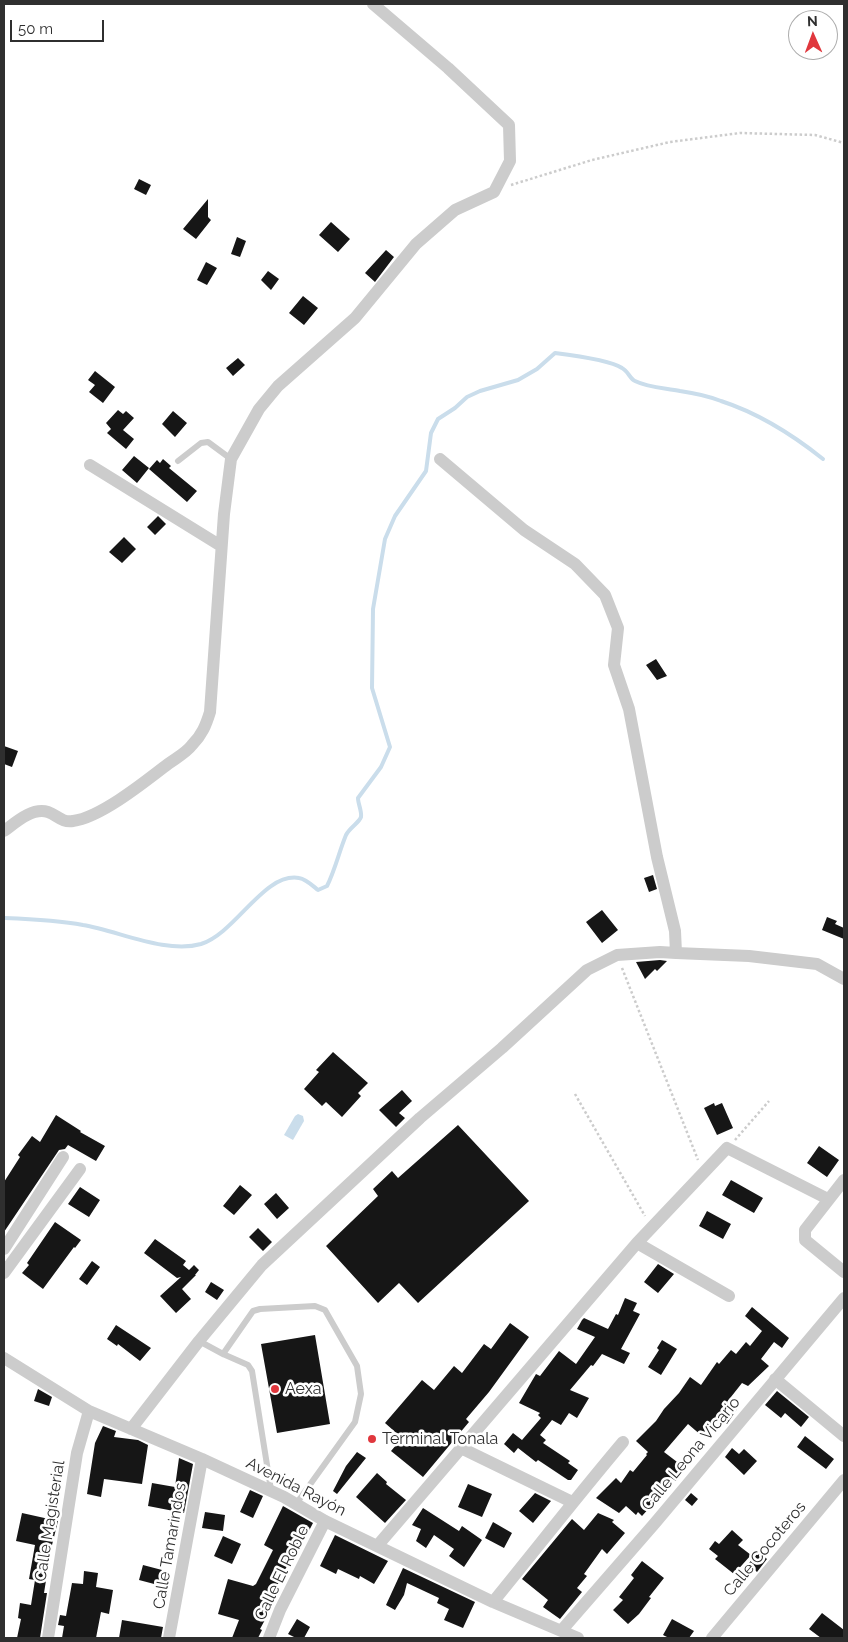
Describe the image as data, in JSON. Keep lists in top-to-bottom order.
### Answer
{
  "streets": {
    "street": [
      "Calle Leona Vicario",
      "Avenida Rayón",
      "Calle Magisterial",
      "Calle Tamarindos",
      "Calle Cocoteros",
      "Calle El Roble"
    ]
  },
  "crossings": [
    ["Calle Leona Vicario", "Avenida Rayón"],
    ["Avenida Rayón", "Calle Magisterial"],
    ["Avenida Rayón", "Calle Tamarindos"],
    ["Avenida Rayón", "Calle El Roble"]
  ],
  "places": ["Aexa", "Terminal Tonala"],
  "scale_bar": "50 m",
  "north": "top"
}
